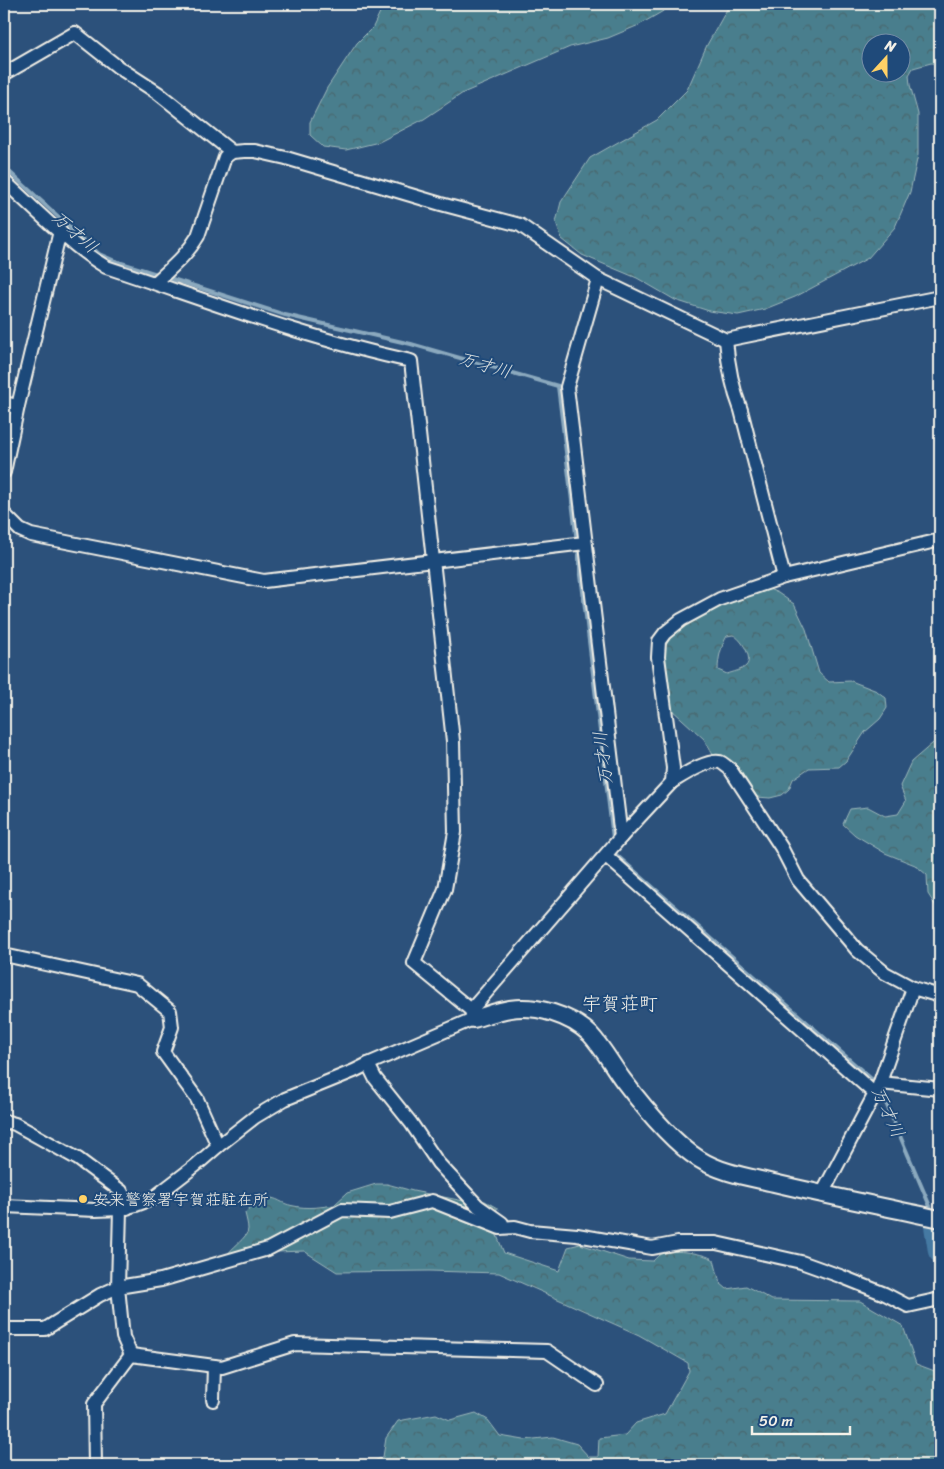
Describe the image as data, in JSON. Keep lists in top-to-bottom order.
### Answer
{
  "districts": ["宇賀荘町"],
  "water": ["万才川"],
  "places": ["安来警察署宇賀荘駐在所"],
  "scale_bar": "50 m",
  "north": "top"
}
